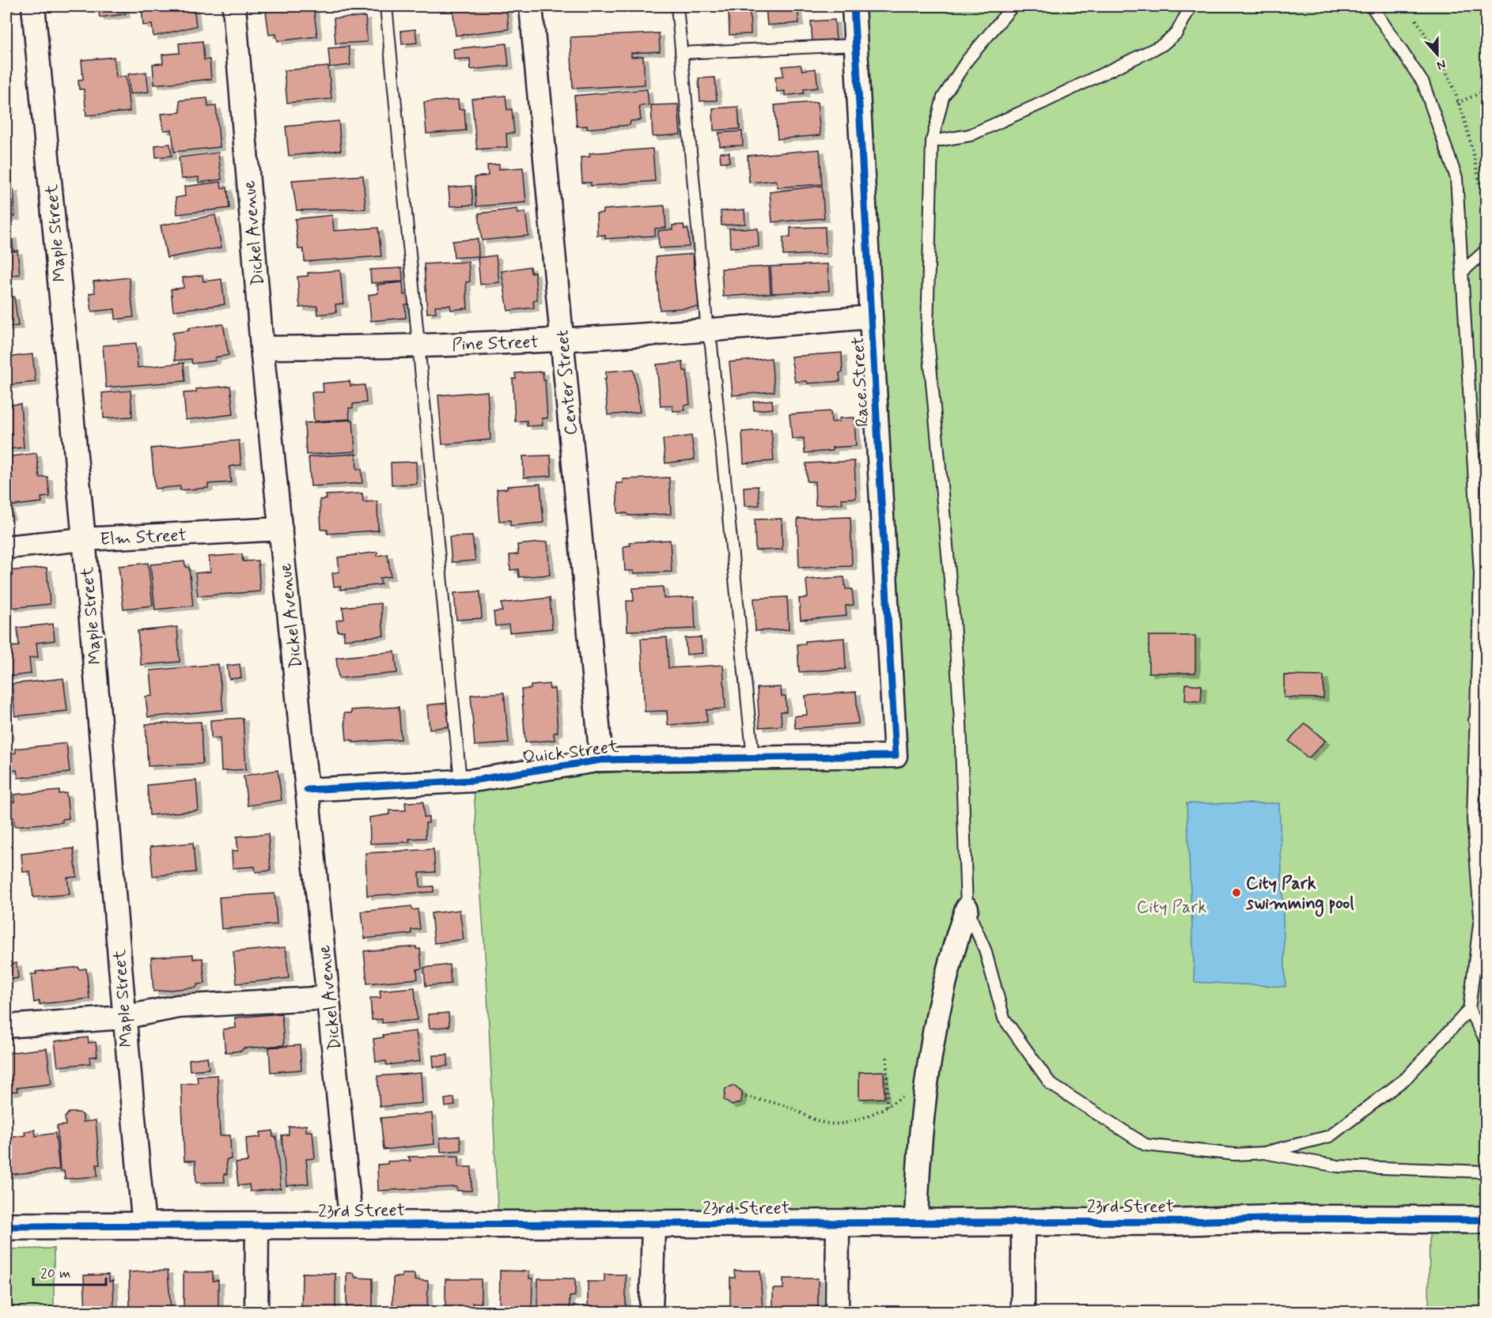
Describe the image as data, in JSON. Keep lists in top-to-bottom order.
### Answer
{
  "streets": {
    "street": [
      "Maple Street",
      "Dickel Avenue",
      "Pine Street",
      "Race Street",
      "Center Street",
      "Elm Street",
      "Quick Street",
      "23rd Street"
    ]
  },
  "crossings": [
    ["Maple Street", "Elm Street"],
    ["Maple Street", "23rd Street"],
    ["Dickel Avenue", "Pine Street"],
    ["Dickel Avenue", "Elm Street"],
    ["Dickel Avenue", "Quick Street"],
    ["Dickel Avenue", "23rd Street"],
    ["Pine Street", "Race Street"],
    ["Pine Street", "Center Street"],
    ["Race Street", "Quick Street"],
    ["Center Street", "Quick Street"]
  ],
  "parks": ["City Park"],
  "places": ["City Park swimming pool"],
  "scale_bar": "20 m",
  "north": "bottom"
}
